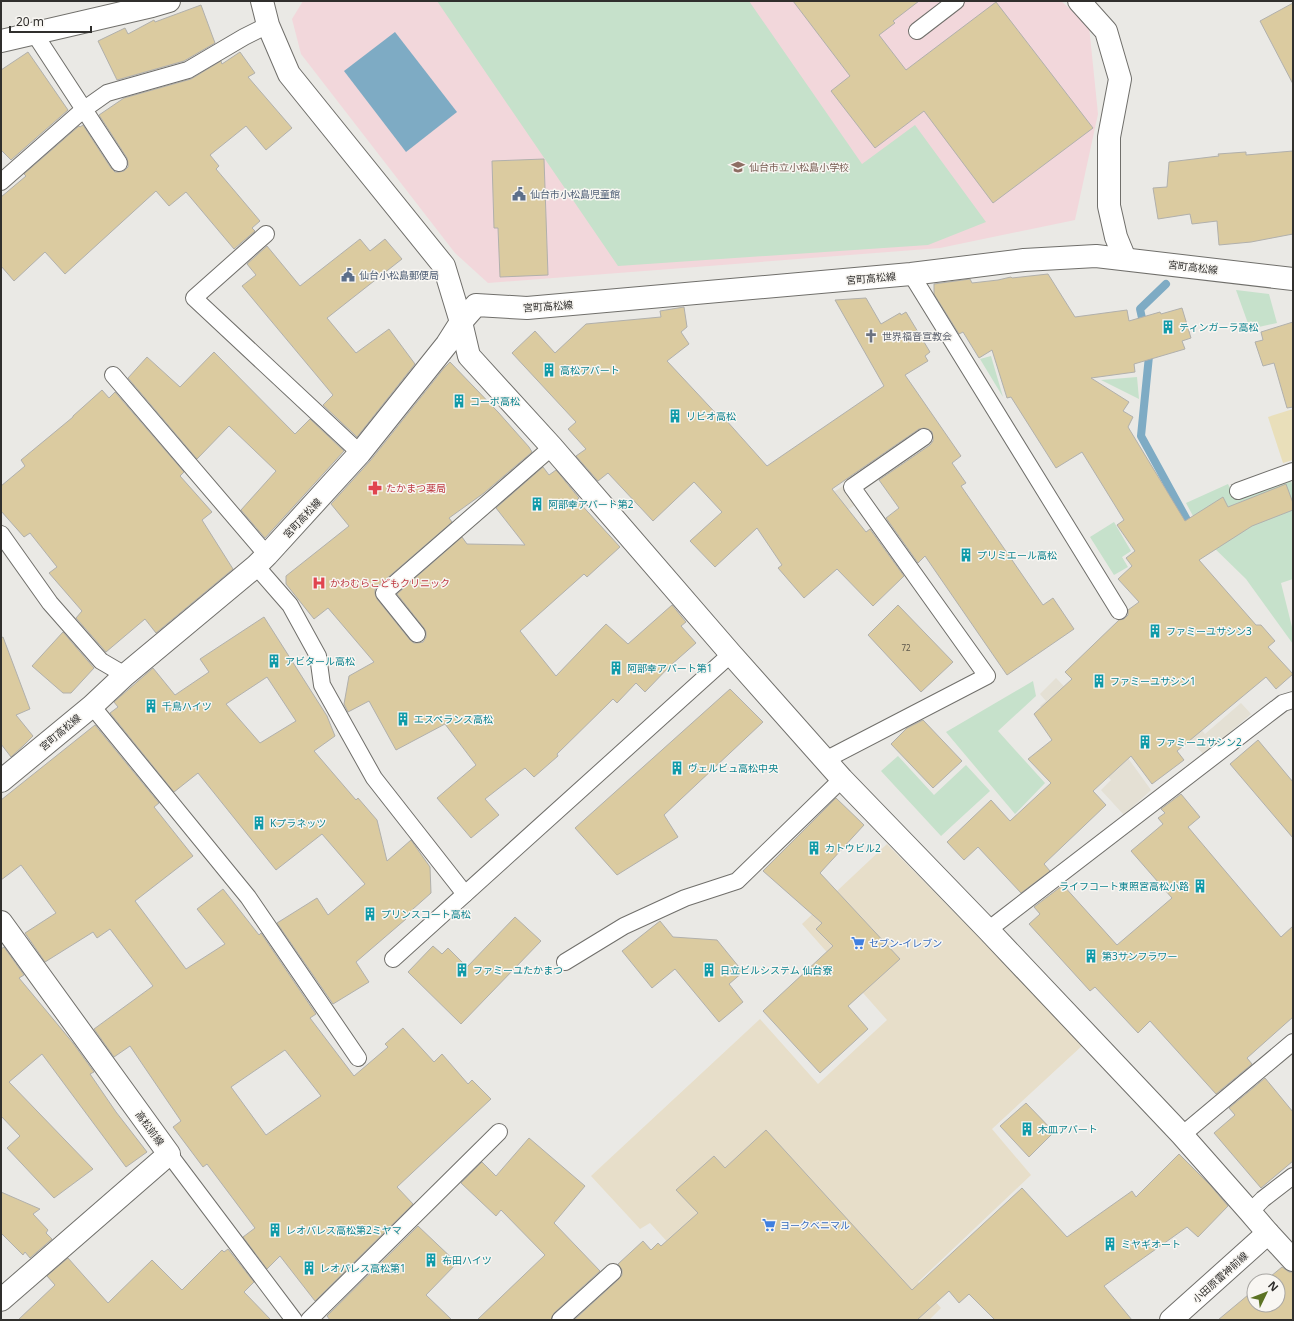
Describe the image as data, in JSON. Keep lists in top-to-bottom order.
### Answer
{
  "streets": {
    "street": ["宮町高松線", "高松前線", "小田原雷神前線"]
  },
  "places": {
    "school or university": ["仙台市立小松島小学校"],
    "public building": ["仙台市小松島児童館", "仙台小松島郵便局"],
    "building": [
      "ティンガーラ高松",
      "高松アパート",
      "コーポ高松",
      "リビオ高松",
      "阿部幸アパート第2",
      "プリミエール高松",
      "ファミーユサシン3",
      "アビタール高松",
      "阿部幸アパート第1",
      "ファミーユサシン1",
      "千鳥ハイツ",
      "エスペランス高松",
      "ファミーユサシン2",
      "ヴェルビュ高松中央",
      "Kプラネッツ",
      "カトウビル2",
      "ライフコート東照宮高松小路",
      "プリンスコート高松",
      "第3サンフラワー",
      "ファミーユたかまつ",
      "日立ビルシステム 仙台寮",
      "木皿アパート",
      "レオパレス高松第2ミヤマ",
      "ミヤギオート",
      "布田ハイツ",
      "レオパレス高松第1"
    ],
    "church": ["世界福音宣教会"],
    "pharmacy": ["たかまつ薬局"],
    "hospital": ["かわむらこどもクリニック"],
    "supermarket": ["セブン-イレブン", "ヨークベニマル"]
  },
  "house_numbers": ["72"],
  "scale_bar": "20 m",
  "north": "top right"
}
